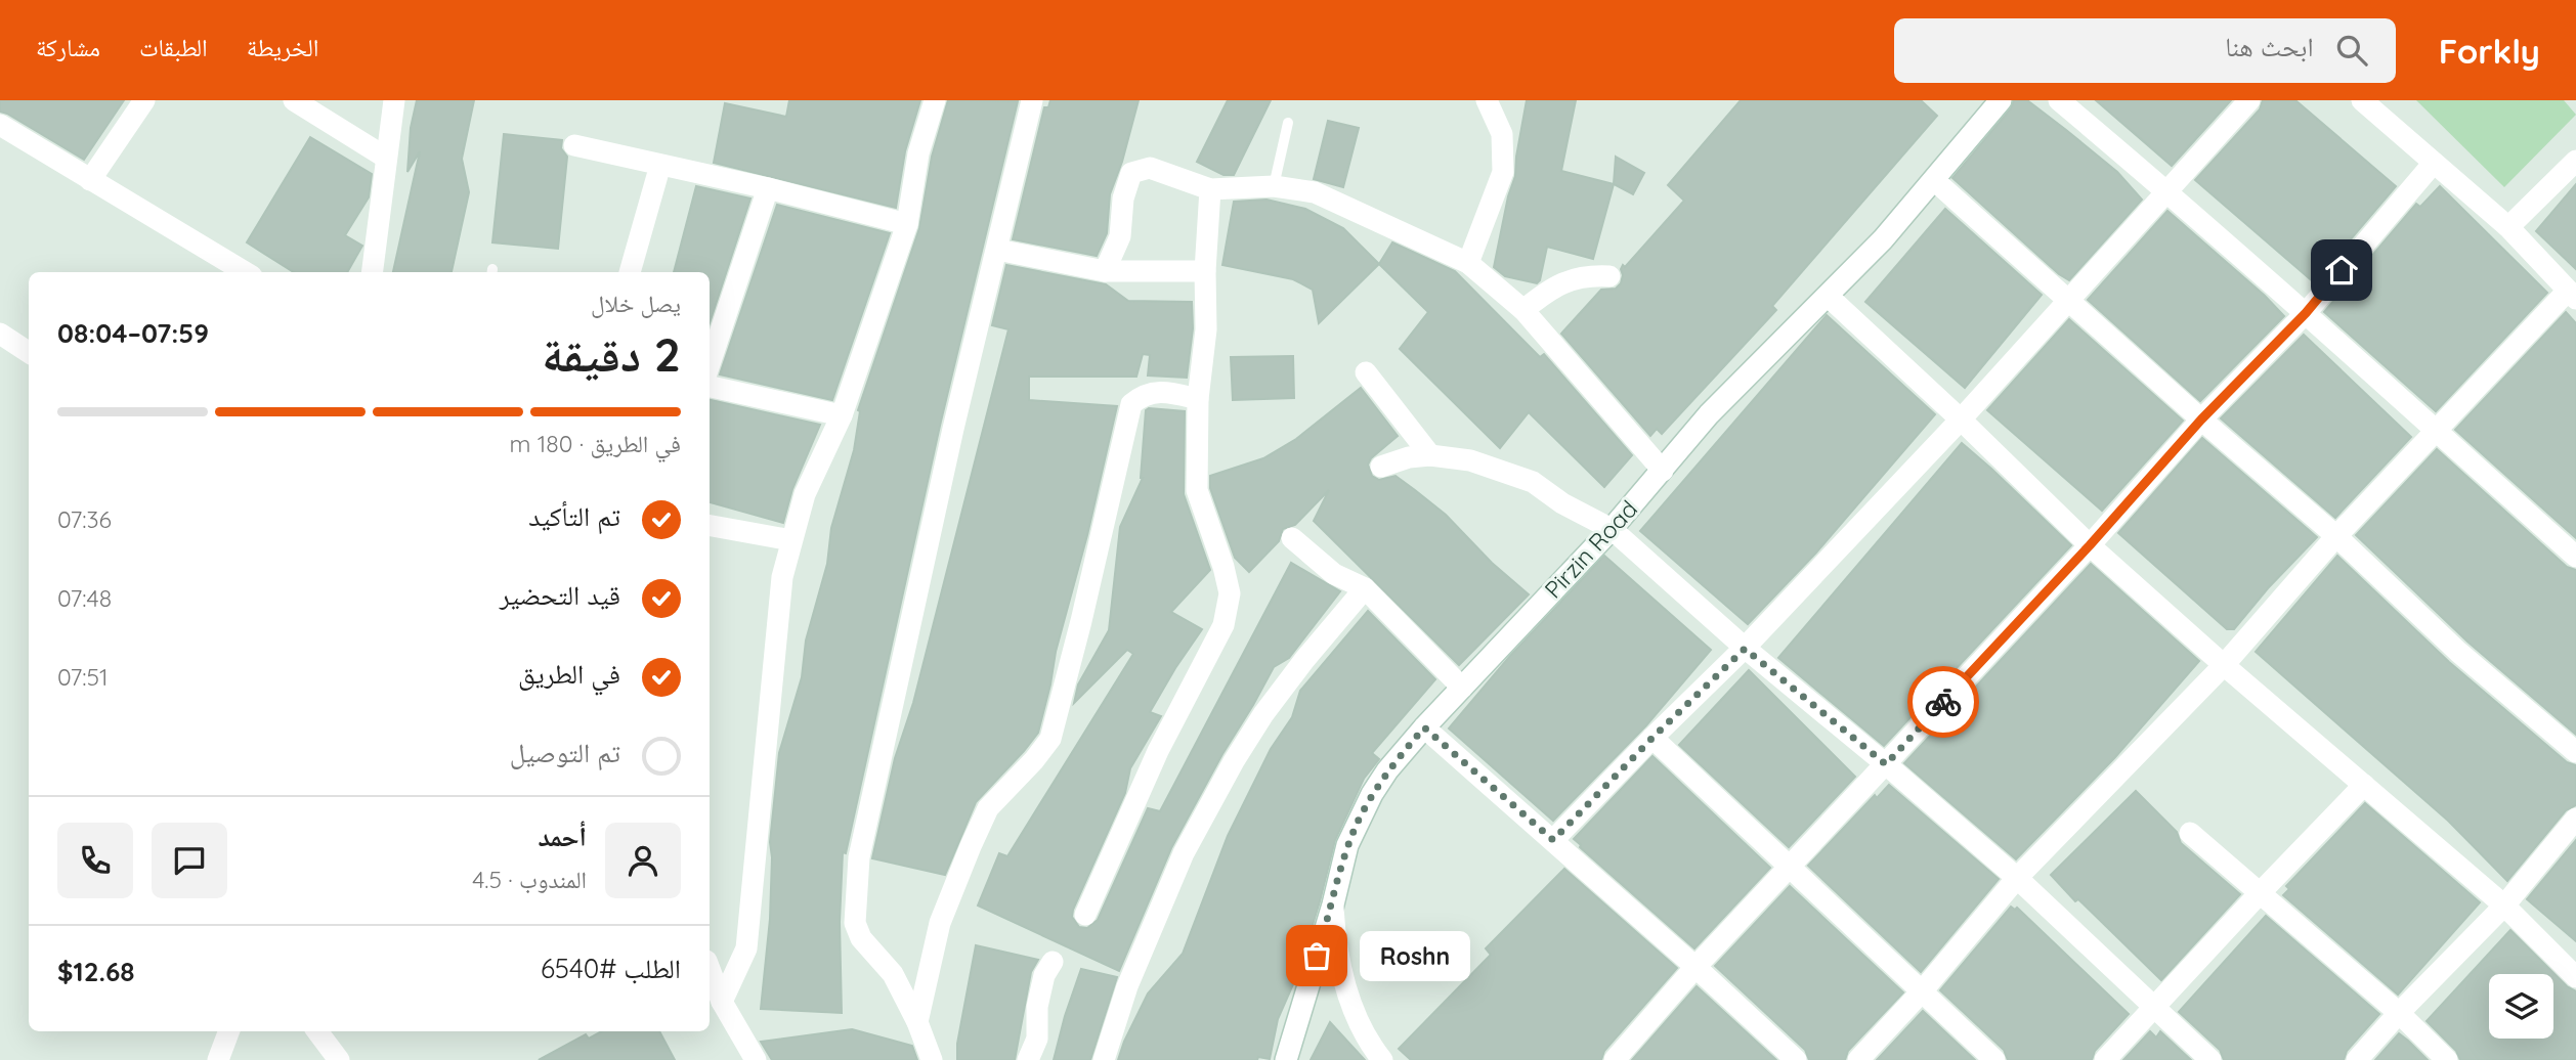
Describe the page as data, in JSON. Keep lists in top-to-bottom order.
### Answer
{
  "streets": {
    "street": ["Pirzin Road"]
  },
  "places": ["Roshn"],
  "page": {
    "header": "Forkly",
    "search": "ابحث هنا",
    "nav": ["الخريطة", "الطبقات", "مشاركة"],
    "heading": ["2 دقيقة", "يصل خلال", "07:59–08:04"],
    "panel": [
      "أحمد",
      "المندوب · 4.5",
      "الطلب #6540",
      "$12.68"
    ],
    "bar": "في الطريق · 180 m",
    "list": [
      ["تم التأكيد", "07:36"],
      ["قيد التحضير", "07:48"],
      ["في الطريق", "07:51"],
      "تم التوصيل"
    ],
    "bubble": "Roshn"
  }
}
